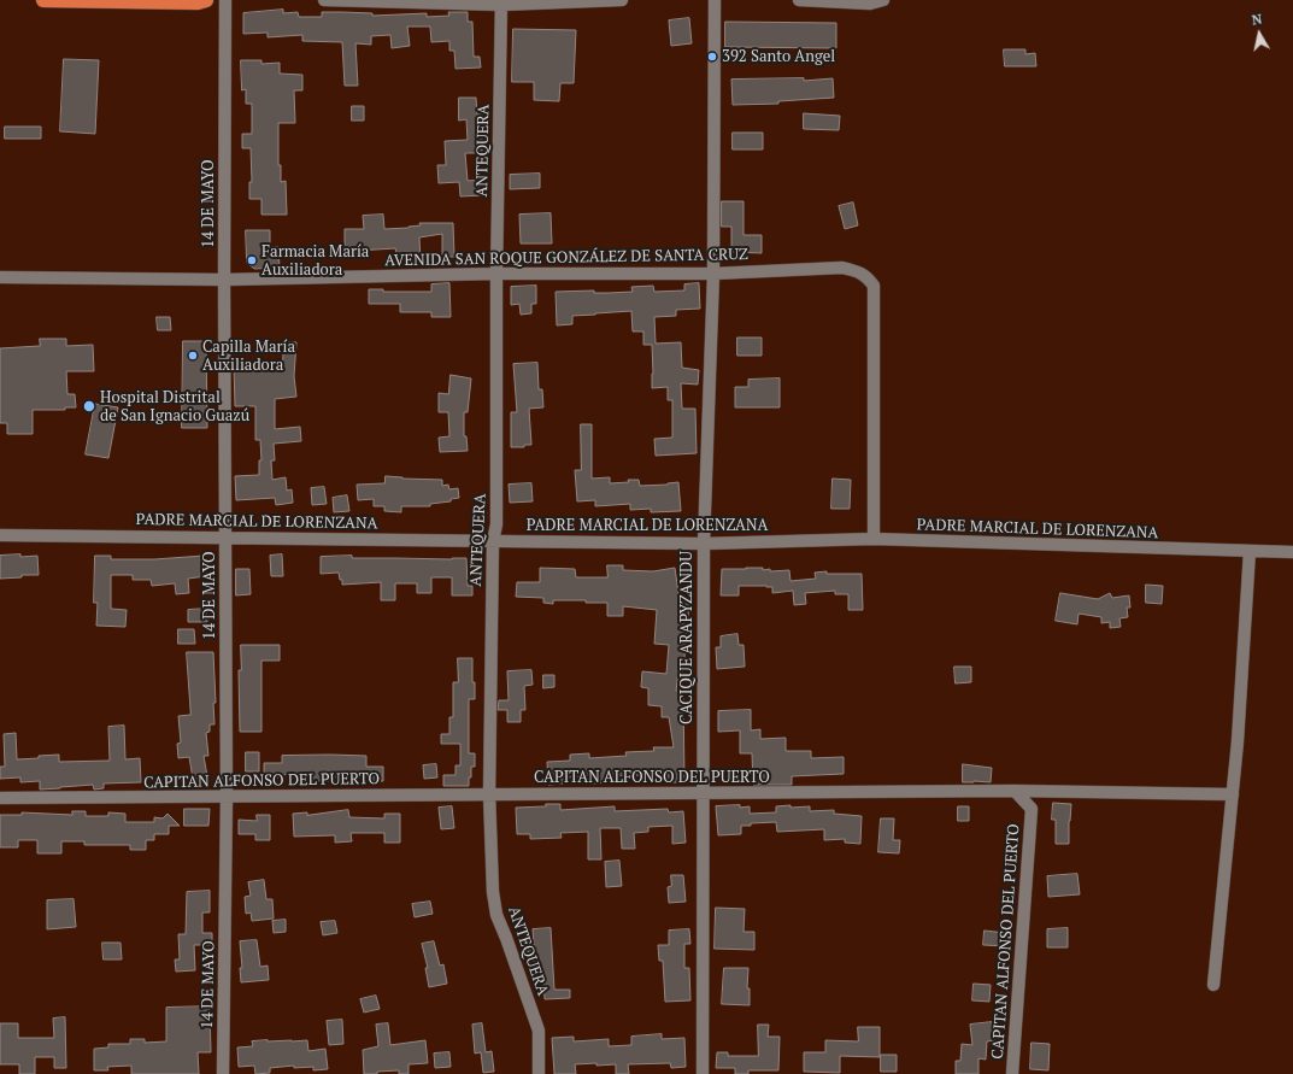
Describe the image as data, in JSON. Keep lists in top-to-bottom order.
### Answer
{
  "streets": {
    "street": [
      "ANTEQUERA",
      "14 DE MAYO",
      "AVENIDA SAN ROQUE GONZÁLEZ DE SANTA CRUZ",
      "PADRE MARCIAL DE LORENZANA",
      "CACIQUE ARAPYZANDU",
      "CAPITAN ALFONSO DEL PUERTO"
    ]
  },
  "crossings": [
    ["ANTEQUERA", "AVENIDA SAN ROQUE GONZÁLEZ DE SANTA CRUZ"],
    ["ANTEQUERA", "PADRE MARCIAL DE LORENZANA"],
    ["ANTEQUERA", "CAPITAN ALFONSO DEL PUERTO"],
    ["14 DE MAYO", "AVENIDA SAN ROQUE GONZÁLEZ DE SANTA CRUZ"],
    ["14 DE MAYO", "PADRE MARCIAL DE LORENZANA"],
    ["14 DE MAYO", "CAPITAN ALFONSO DEL PUERTO"],
    ["AVENIDA SAN ROQUE GONZÁLEZ DE SANTA CRUZ", "PADRE MARCIAL DE LORENZANA"],
    ["AVENIDA SAN ROQUE GONZÁLEZ DE SANTA CRUZ", "CACIQUE ARAPYZANDU"],
    ["PADRE MARCIAL DE LORENZANA", "CACIQUE ARAPYZANDU"],
    ["CACIQUE ARAPYZANDU", "CAPITAN ALFONSO DEL PUERTO"]
  ],
  "places": [
    "392 Santo Angel",
    "Farmacia María Auxiliadora",
    "Capilla María Auxiliadora",
    "Hospital Distrital de San Ignacio Guazú"
  ],
  "north": "top"
}
